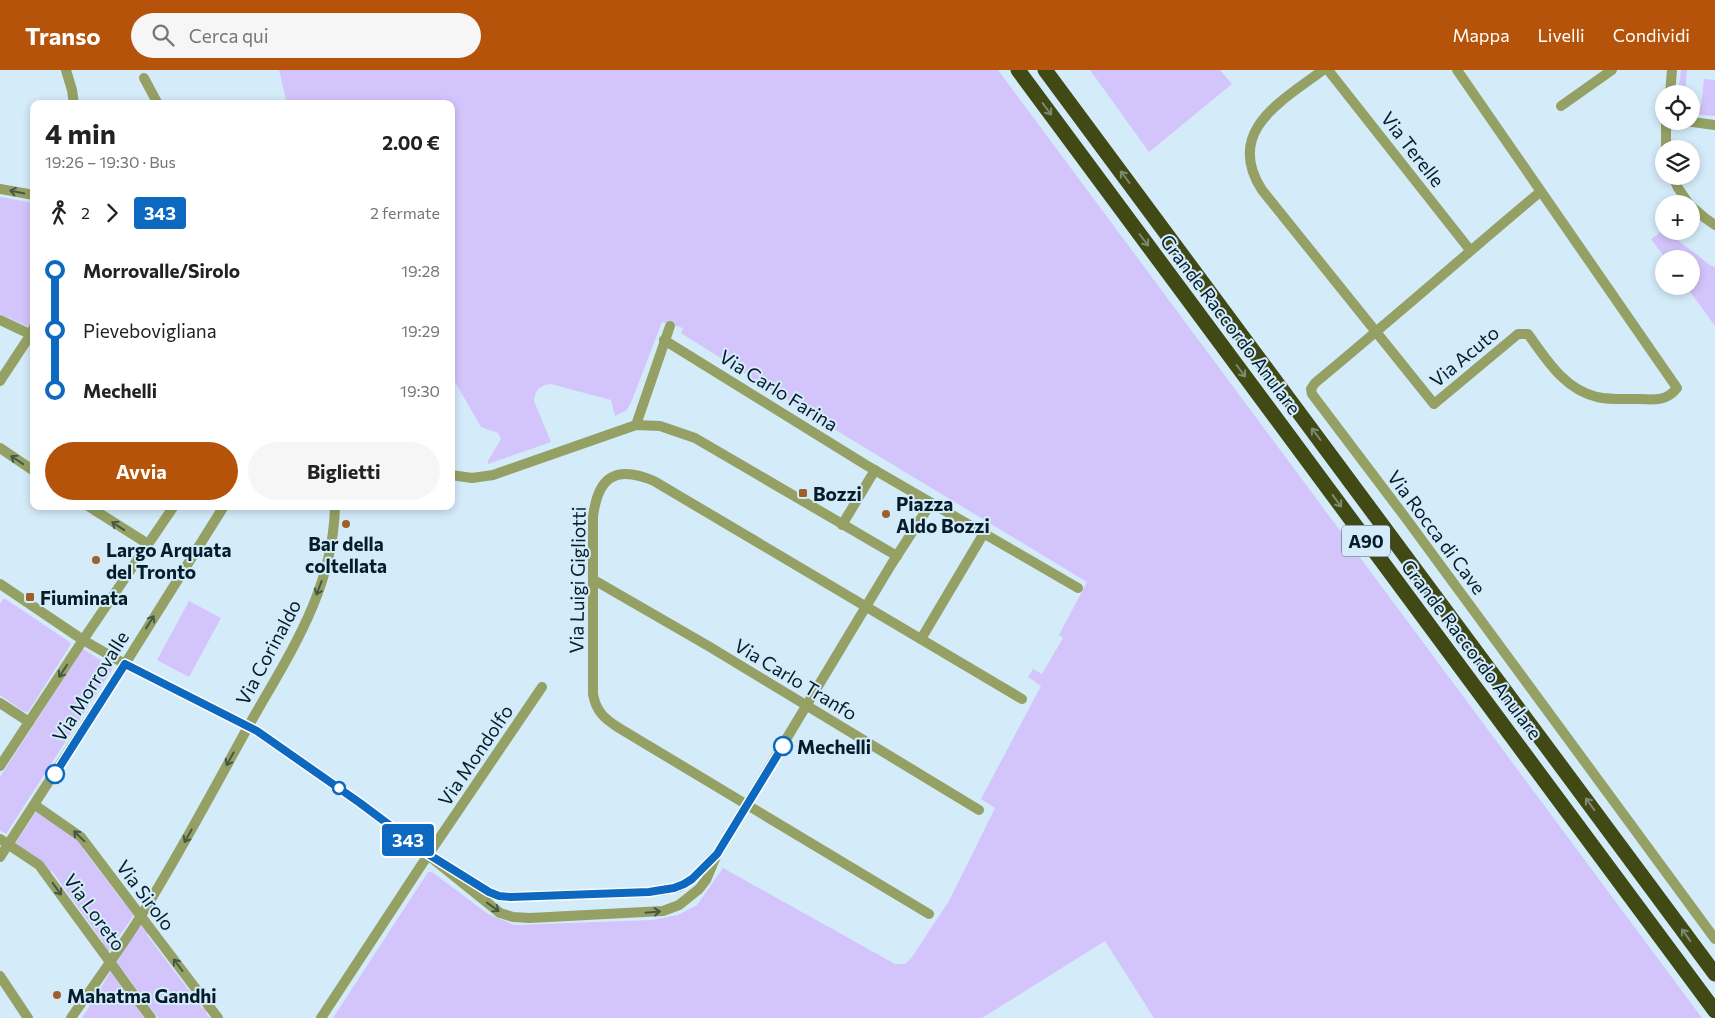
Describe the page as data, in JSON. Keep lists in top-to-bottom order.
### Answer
{
  "streets": {
    "highway": ["Grande Raccordo Anulare", "A90"],
    "street": [
      "Via Terelle",
      "Via Acuto",
      "Via Carlo Farina",
      "Via Rocca di Cave",
      "Via Luigi Gigliotti",
      "Via Corinaldo",
      "Via Carlo Tranfo",
      "Via Morrovalle",
      "Via Mondolfo",
      "Via Sirolo",
      "Via Loreto"
    ]
  },
  "crossings": [
    ["Via Terelle", "Via Rocca di Cave"],
    ["Via Acuto", "Via Rocca di Cave"],
    ["Via Luigi Gigliotti", "Via Carlo Tranfo"],
    ["Via Corinaldo", "Via Sirolo"],
    ["Via Morrovalle", "Via Sirolo"],
    ["Via Morrovalle", "Via Loreto"]
  ],
  "one_way": ["Via Corinaldo", "Via Sirolo", "Via Loreto"],
  "places": {
    "transit": ["Bozzi", "Fiuminata"],
    "other": [
      "Piazza Aldo Bozzi",
      "Bar della coltellata",
      "Largo Arquata del Tronto",
      "Mechelli",
      "Mahatma Gandhi"
    ]
  },
  "lines": ["bus line 343"],
  "page": {
    "header": "Transo",
    "search": "Cerca qui",
    "nav": ["Mappa", "Livelli", "Condividi"],
    "on_map": "343",
    "map_buttons": ["+", "−"],
    "heading": ["4 min", "19:26 – 19:30 · Bus", "2.00 €"],
    "legs": ["2", "343", "2 fermate"],
    "list": [
      {
        "name": "Morrovalle/Sirolo",
        "value": "19:28"
      },
      {
        "name": "Pievebovigliana",
        "value": "19:29"
      },
      {
        "name": "Mechelli",
        "value": "19:30"
      }
    ],
    "buttons": ["Avvia", "Biglietti"]
  }
}
